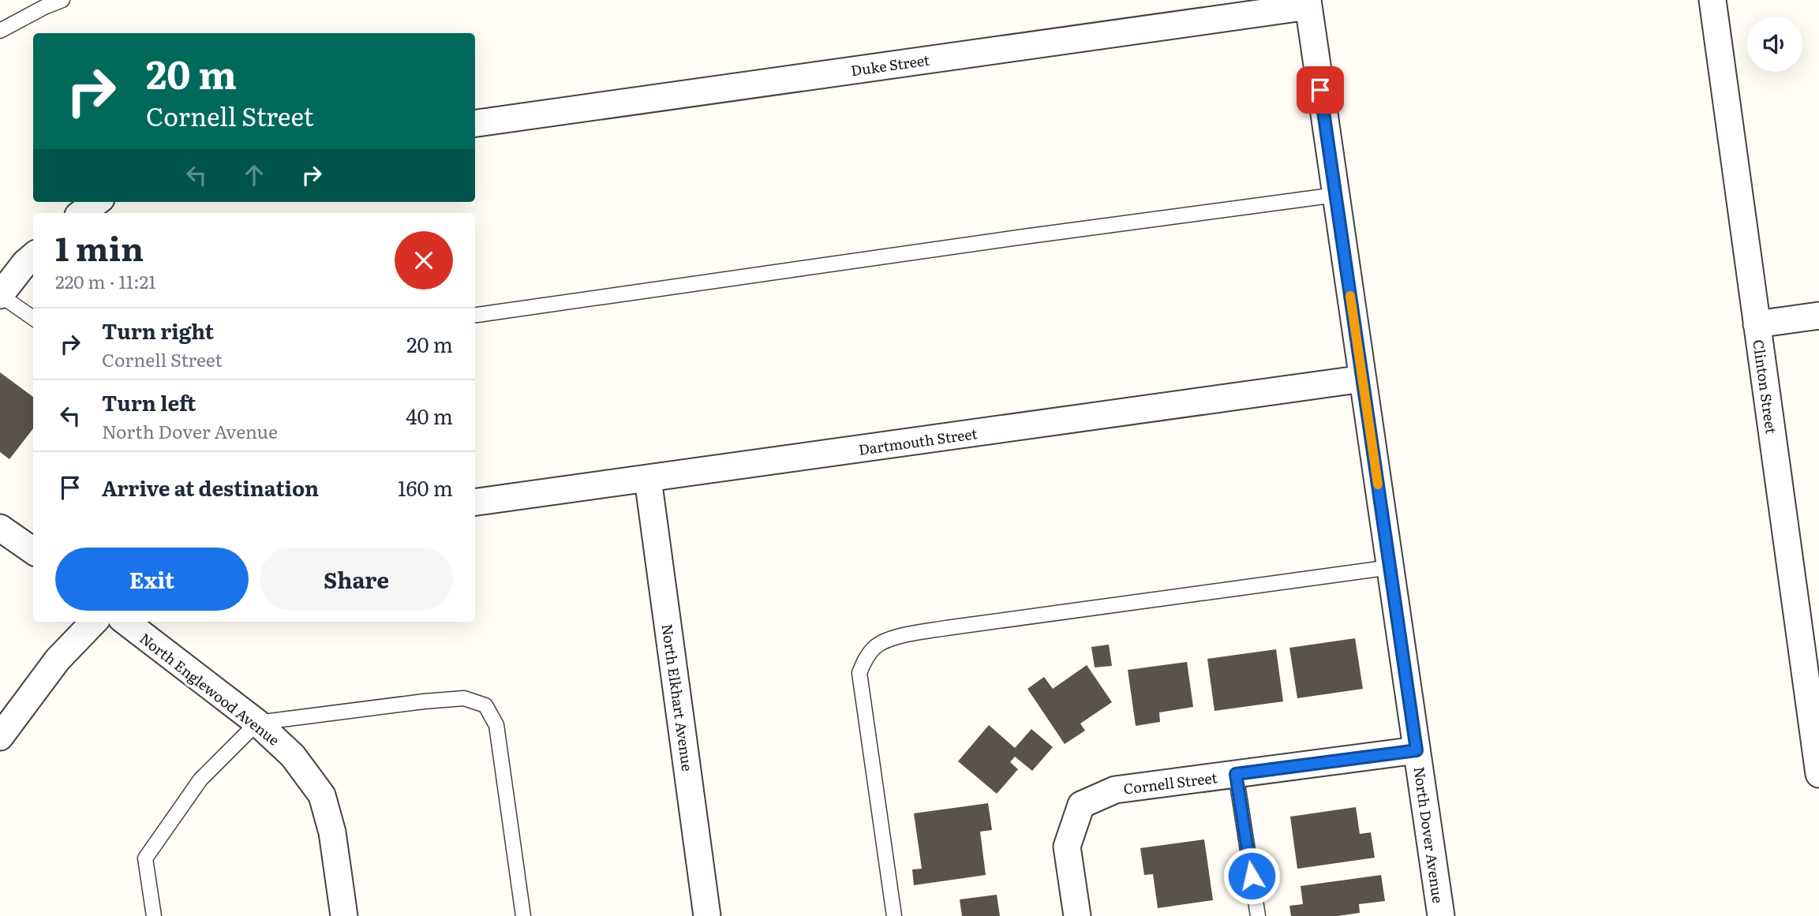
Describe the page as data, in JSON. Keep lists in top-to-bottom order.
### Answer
{
  "streets": {
    "street": [
      "Duke Street",
      "Clinton Street",
      "Dartmouth Street",
      "North Englewood Avenue",
      "North Elkhart Avenue",
      "Cornell Street",
      "North Dover Avenue"
    ]
  },
  "crossings": [
    ["Duke Street", "North Dover Avenue"],
    ["Dartmouth Street", "North Elkhart Avenue"],
    ["Dartmouth Street", "North Dover Avenue"],
    ["Cornell Street", "North Dover Avenue"]
  ],
  "page": {
    "turn": ["20 m", "Cornell Street"],
    "heading": ["1 min", "220 m · 11:21"],
    "list": [
      {
        "name": "Turn right",
        "note": "Cornell Street",
        "value": "20 m"
      },
      {
        "name": "Turn left",
        "note": "North Dover Avenue",
        "value": "40 m"
      },
      {
        "name": "Arrive at destination",
        "value": "160 m"
      }
    ],
    "buttons": ["Exit", "Share"]
  }
}
